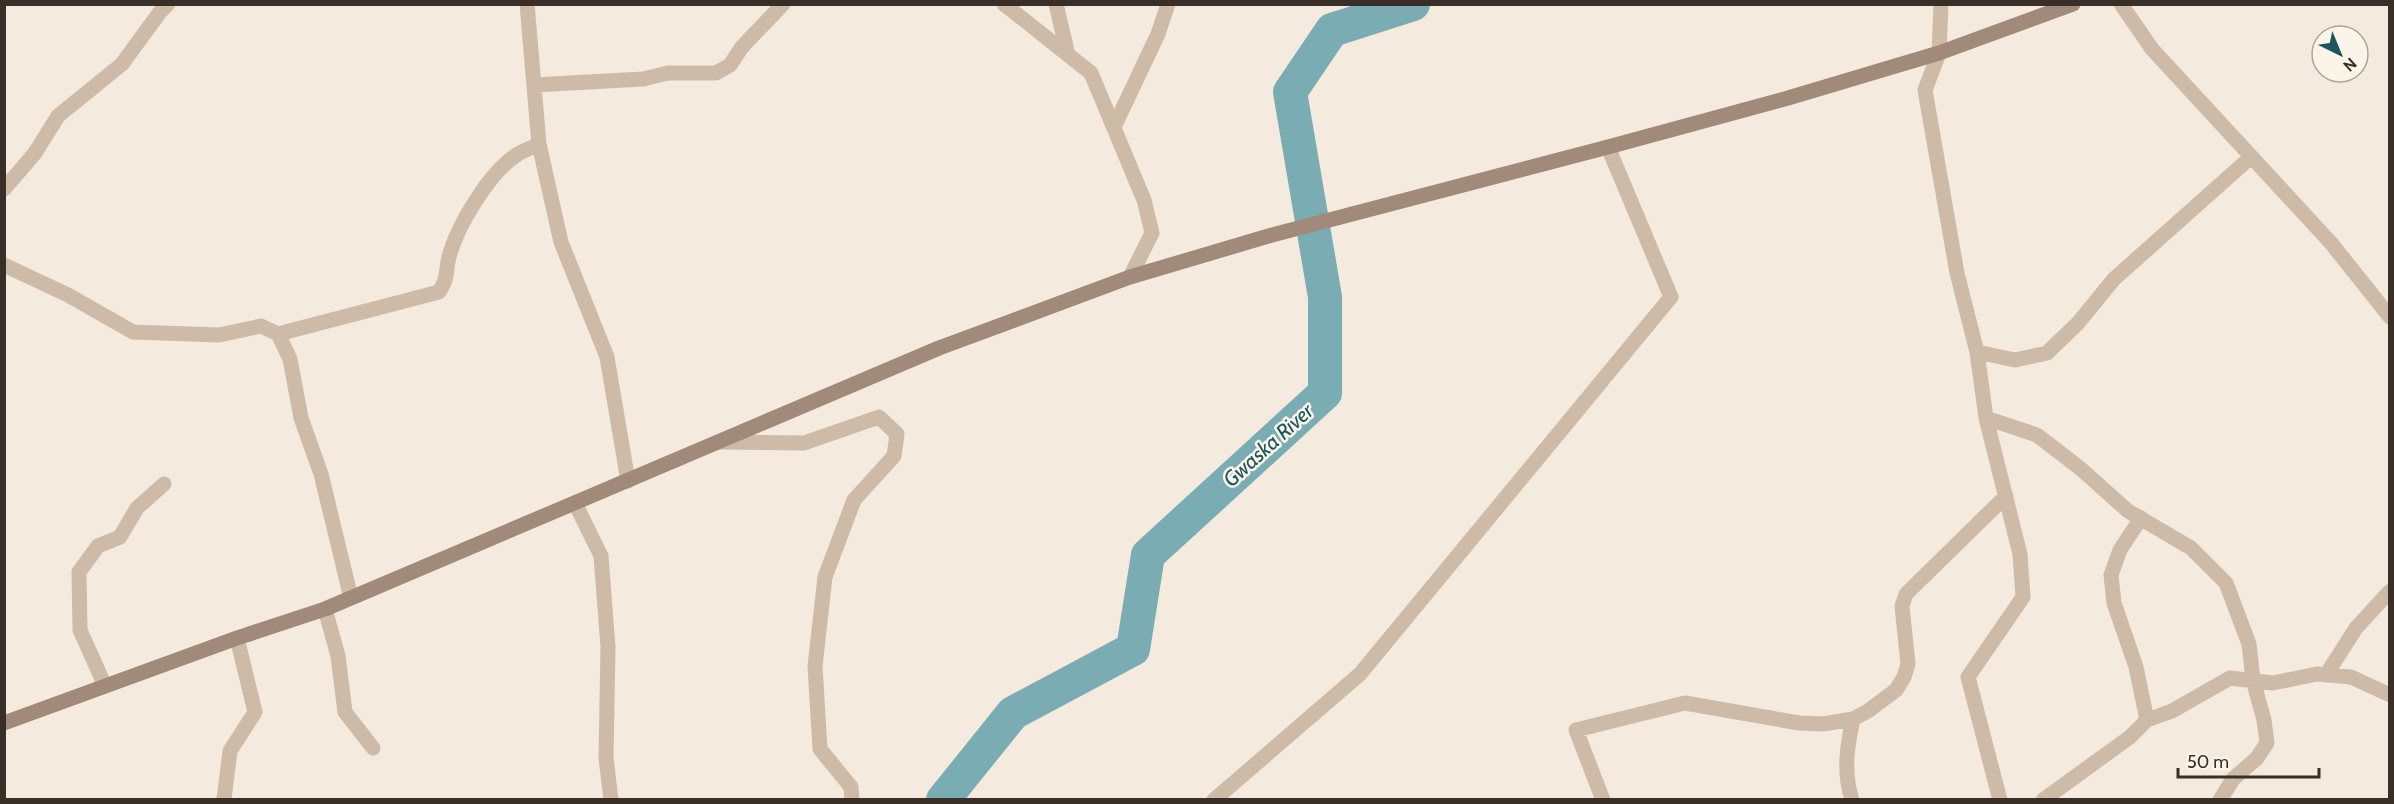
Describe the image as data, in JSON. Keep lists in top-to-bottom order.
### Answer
{
  "water": ["Gwaska River"],
  "scale_bar": "50 m",
  "north": "bottom right"
}
